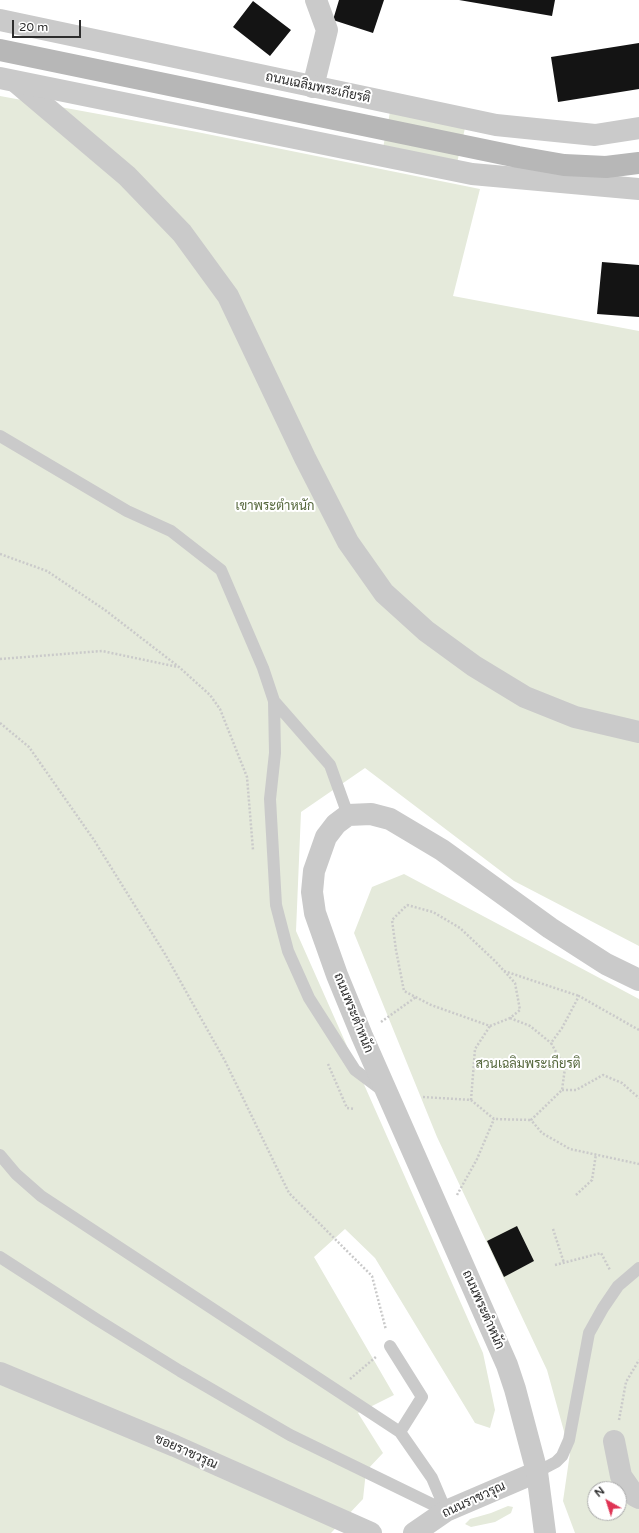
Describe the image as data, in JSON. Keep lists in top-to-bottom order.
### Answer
{
  "streets": {
    "street": [
      "ถนนเฉลิมพระเกียรติ",
      "ถนนพระตำหนัก",
      "ซอยราชวรุณ",
      "ถนนราชวรุณ"
    ]
  },
  "crossings": [
    ["ถนนพระตำหนัก", "ถนนราชวรุณ"]
  ],
  "parks": ["เขาพระตำหนัก", "สวนเฉลิมพระเกียรติ"],
  "scale_bar": "20 m",
  "north": "top left"
}
